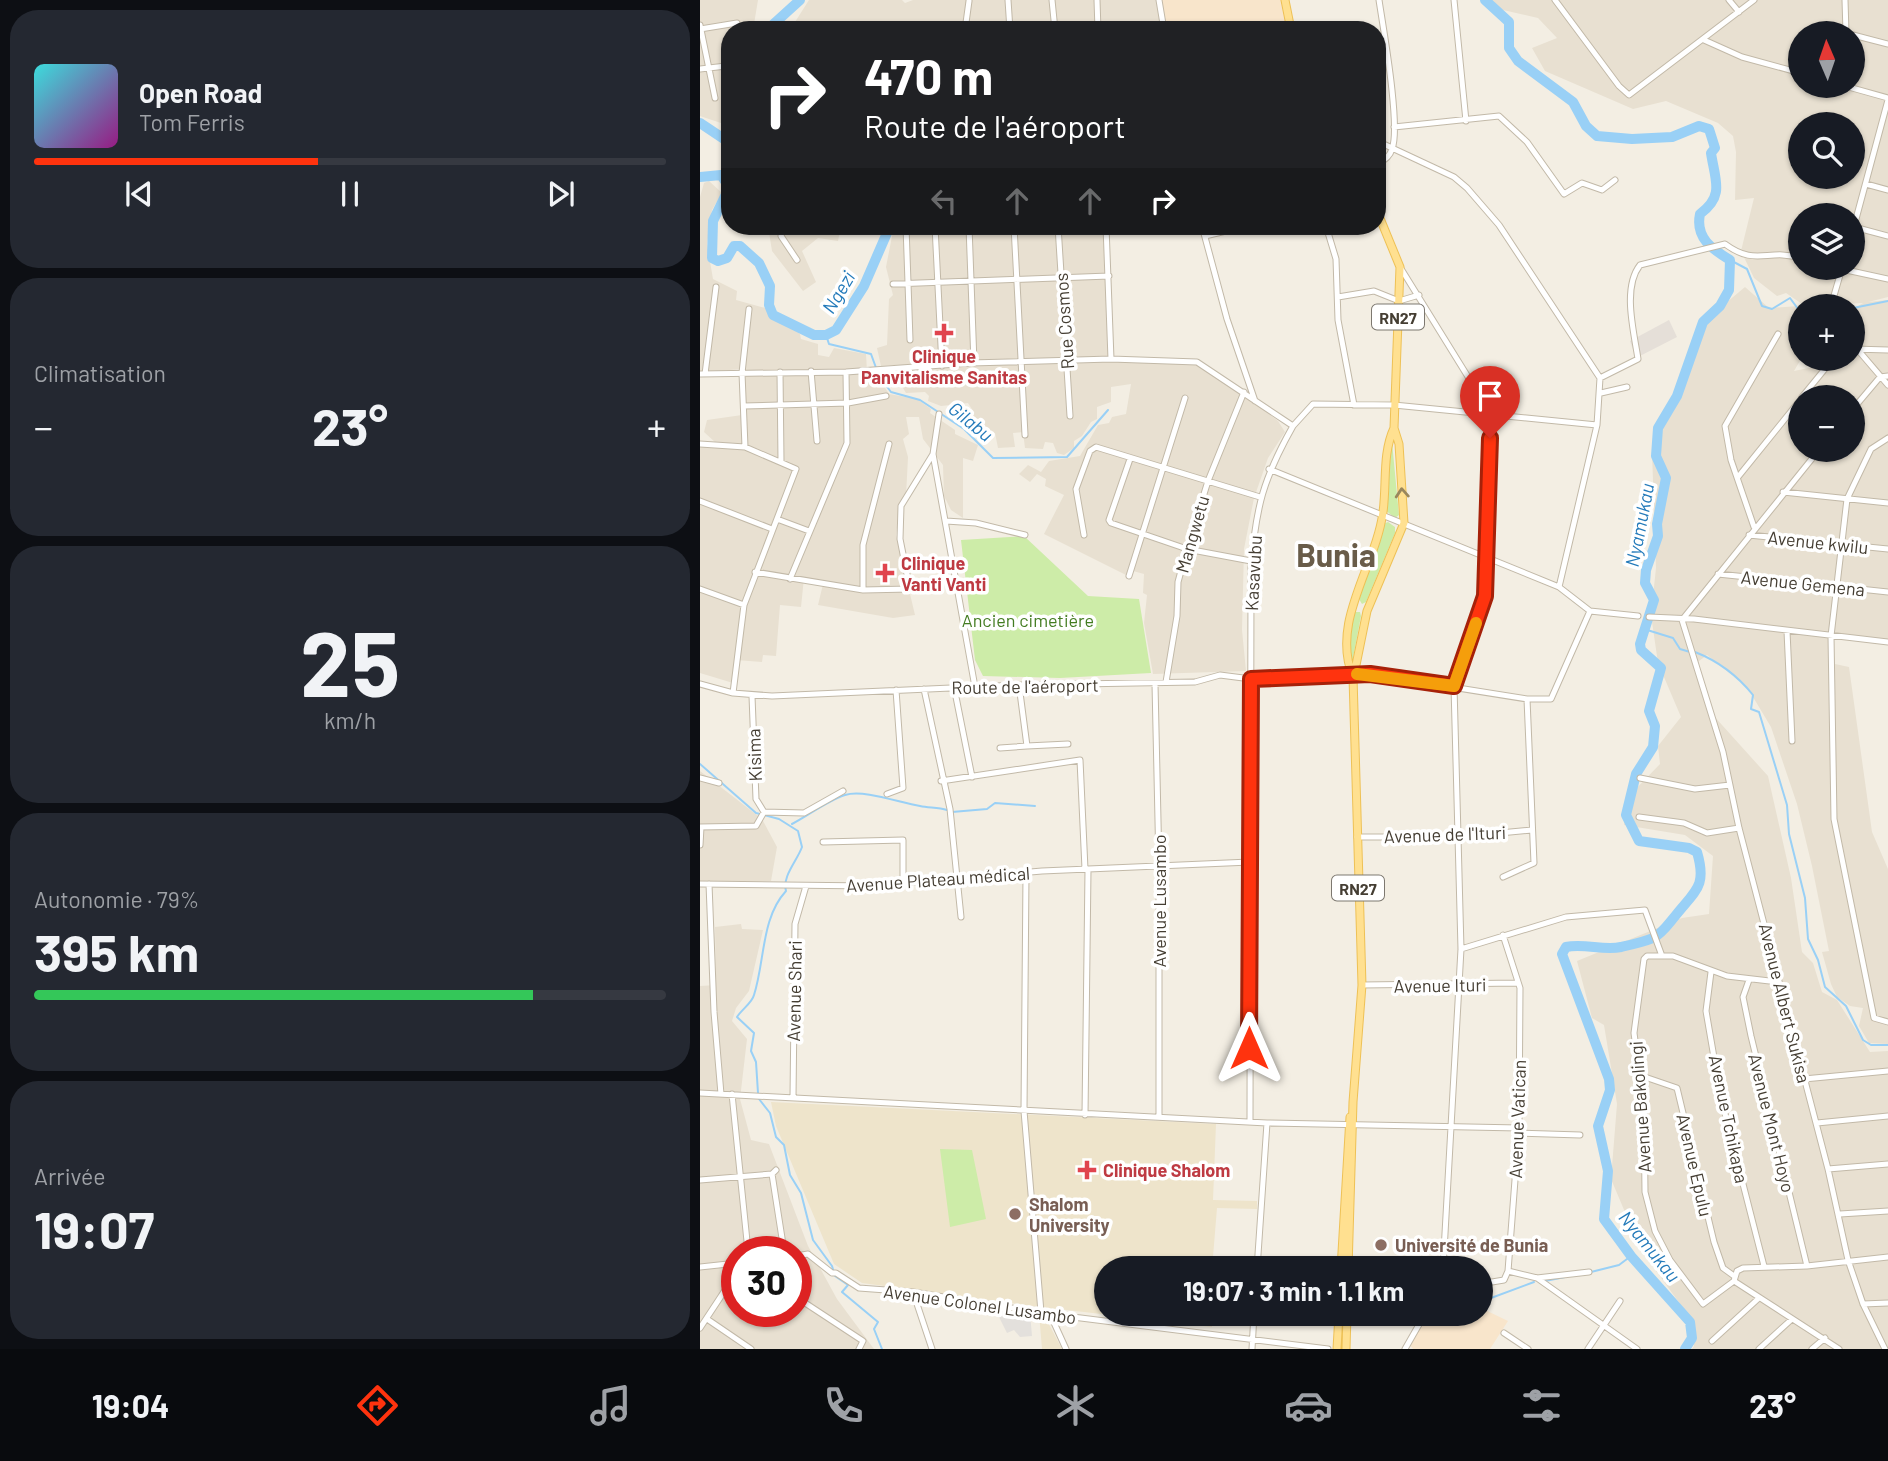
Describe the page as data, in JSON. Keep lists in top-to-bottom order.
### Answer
{
  "streets": {
    "main road": ["RN27"],
    "street": [
      "Rue Cosmos",
      "Mangwetu",
      "Avenue kwilu",
      "Kasavubu",
      "Avenue Gemena",
      "Route de l'aéroport",
      "Kisima",
      "Avenue de l'Ituri",
      "Avenue Plateau médical",
      "Avenue Lusambo",
      "Avenue Ituri",
      "Avenue Shari",
      "Avenue Albert Sukisa",
      "Avenue Bakolingi",
      "Avenue Vatican",
      "Avenue Tchikapa",
      "Avenue Mont Hoyo",
      "Avenue Epulu",
      "Avenue Colonel Lusambo"
    ]
  },
  "crossings": [
    ["RN27", "Kasavubu"],
    ["RN27", "Route de l'aéroport"],
    ["RN27", "Avenue de l'Ituri"],
    ["RN27", "Avenue Ituri"],
    ["Mangwetu", "Route de l'aéroport"],
    ["Kasavubu", "Route de l'aéroport"],
    ["Kasavubu", "Avenue Plateau médical"],
    ["Route de l'aéroport", "Kisima"],
    ["Route de l'aéroport", "Avenue Lusambo"],
    ["Avenue Plateau médical", "Avenue Lusambo"],
    ["Avenue Plateau médical", "Avenue Shari"],
    ["Avenue Ituri", "Avenue Vatican"],
    ["Avenue Bakolingi", "Avenue Epulu"]
  ],
  "districts": ["Bunia"],
  "water": ["Ngezi", "Gilabu", "Nyamukau"],
  "parks": ["Ancien cimetière"],
  "places": {
    "health": ["Clinique Panvitalisme Sanitas", "Clinique Vanti Vanti", "Clinique Shalom"],
    "other": ["Shalom University", "Université de Bunia"]
  },
  "north": "top",
  "page": {
    "map_buttons": ["+", "−"],
    "turn": ["470 m", "Route de l'aéroport"],
    "song": ["Open Road", "Tom Ferris"],
    "tile": [
      "Climatisation",
      ["25", "km/h"],
      ["Autonomie · 79%", "395 km"],
      ["Arrivée", "19:07"]
    ],
    "heat": ["−", "23°", "+"],
    "limit": "30",
    "trip": "19:07 · 3 min · 1.1 km",
    "tabs": ["19:04", "23°"]
  }
}
